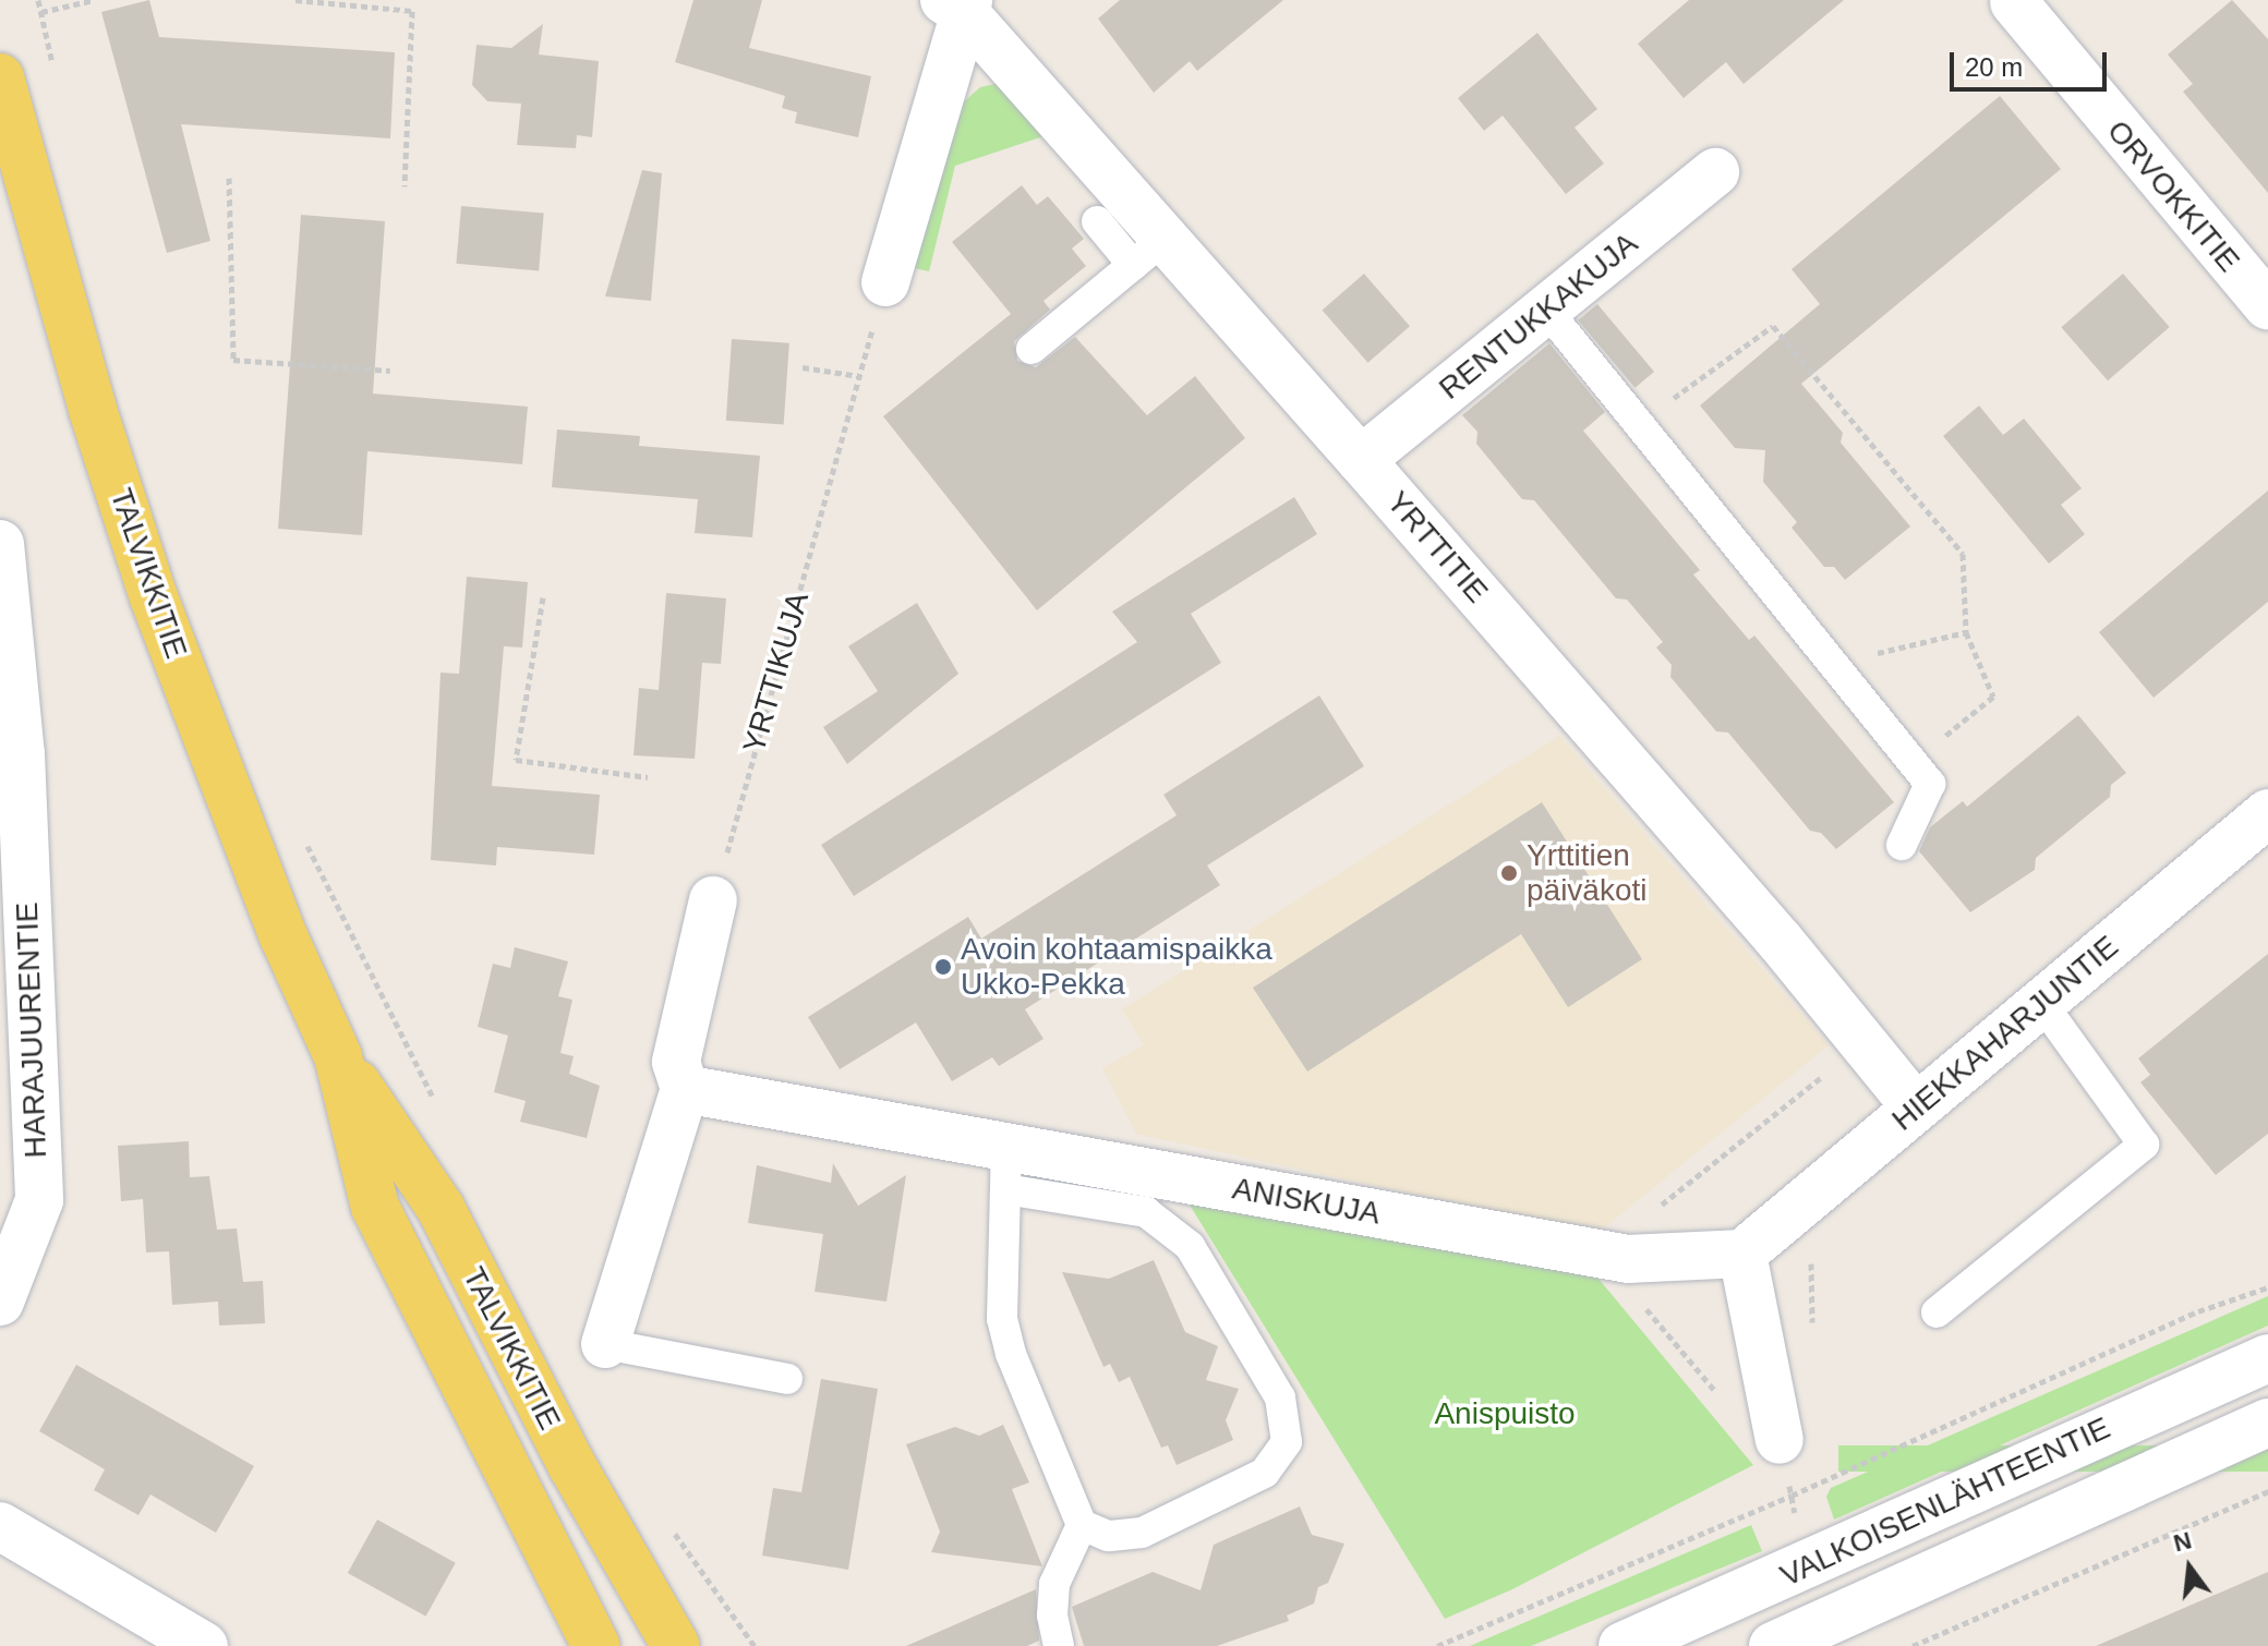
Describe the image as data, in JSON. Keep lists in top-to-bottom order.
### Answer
{
  "streets": {
    "main road": ["TALVIKKITIE"],
    "street": [
      "ORVOKKITIE",
      "RENTUKKAKUJA",
      "YRTTITIE",
      "HARAJUURENTIE",
      "HIEKKAHARJUNTIE",
      "ANISKUJA",
      "VALKOISENLÄHTEENTIE"
    ],
    "path": ["YRTTIKUJA"]
  },
  "crossings": [
    ["RENTUKKAKUJA", "YRTTITIE"],
    ["YRTTITIE", "HIEKKAHARJUNTIE"],
    ["HIEKKAHARJUNTIE", "ANISKUJA"]
  ],
  "parks": ["Anispuisto"],
  "places": ["Yrttitien päiväkoti", "Avoin kohtaamispaikka Ukko-Pekka"],
  "scale_bar": "20 m",
  "north": "top"
}
